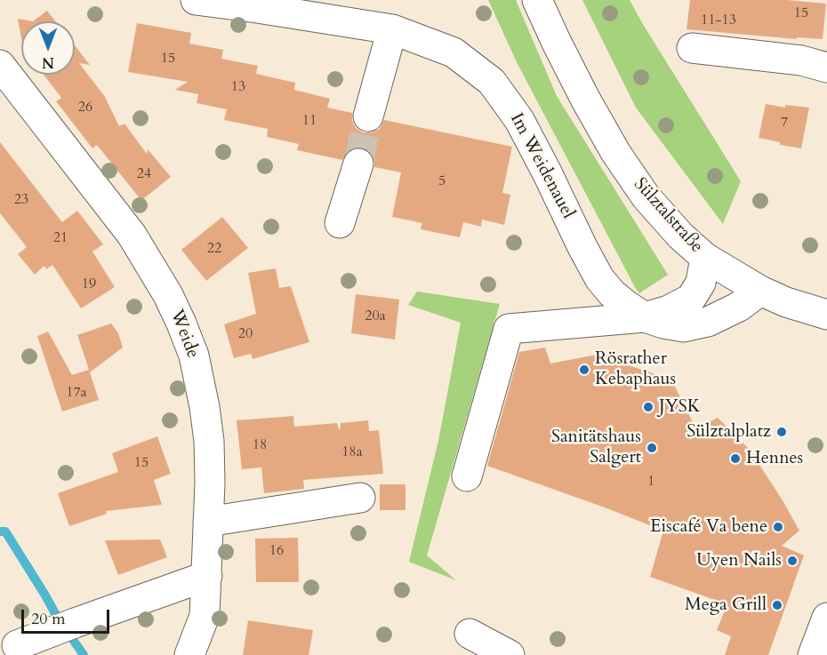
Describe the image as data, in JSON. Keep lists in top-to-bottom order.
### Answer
{
  "streets": {
    "street": ["Im Weidenauel", "Sülztalstraße", "Weide"]
  },
  "crossings": [
    ["Im Weidenauel", "Sülztalstraße"]
  ],
  "places": [
    "Rösrather Kebaphaus",
    "JYSK",
    "Sülztalplatz",
    "Sanitätshaus Salgert",
    "Hennes",
    "Eiscafé Va bene",
    "Uyen Nails",
    "Mega Grill"
  ],
  "house_numbers": [
    "15",
    "11-13",
    "15",
    "13",
    "26",
    "11",
    "7",
    "24",
    "5",
    "23",
    "21",
    "22",
    "19",
    "20a",
    "20",
    "17a",
    "18",
    "18a",
    "15",
    "1",
    "16"
  ],
  "scale_bar": "20 m",
  "north": "bottom"
}
